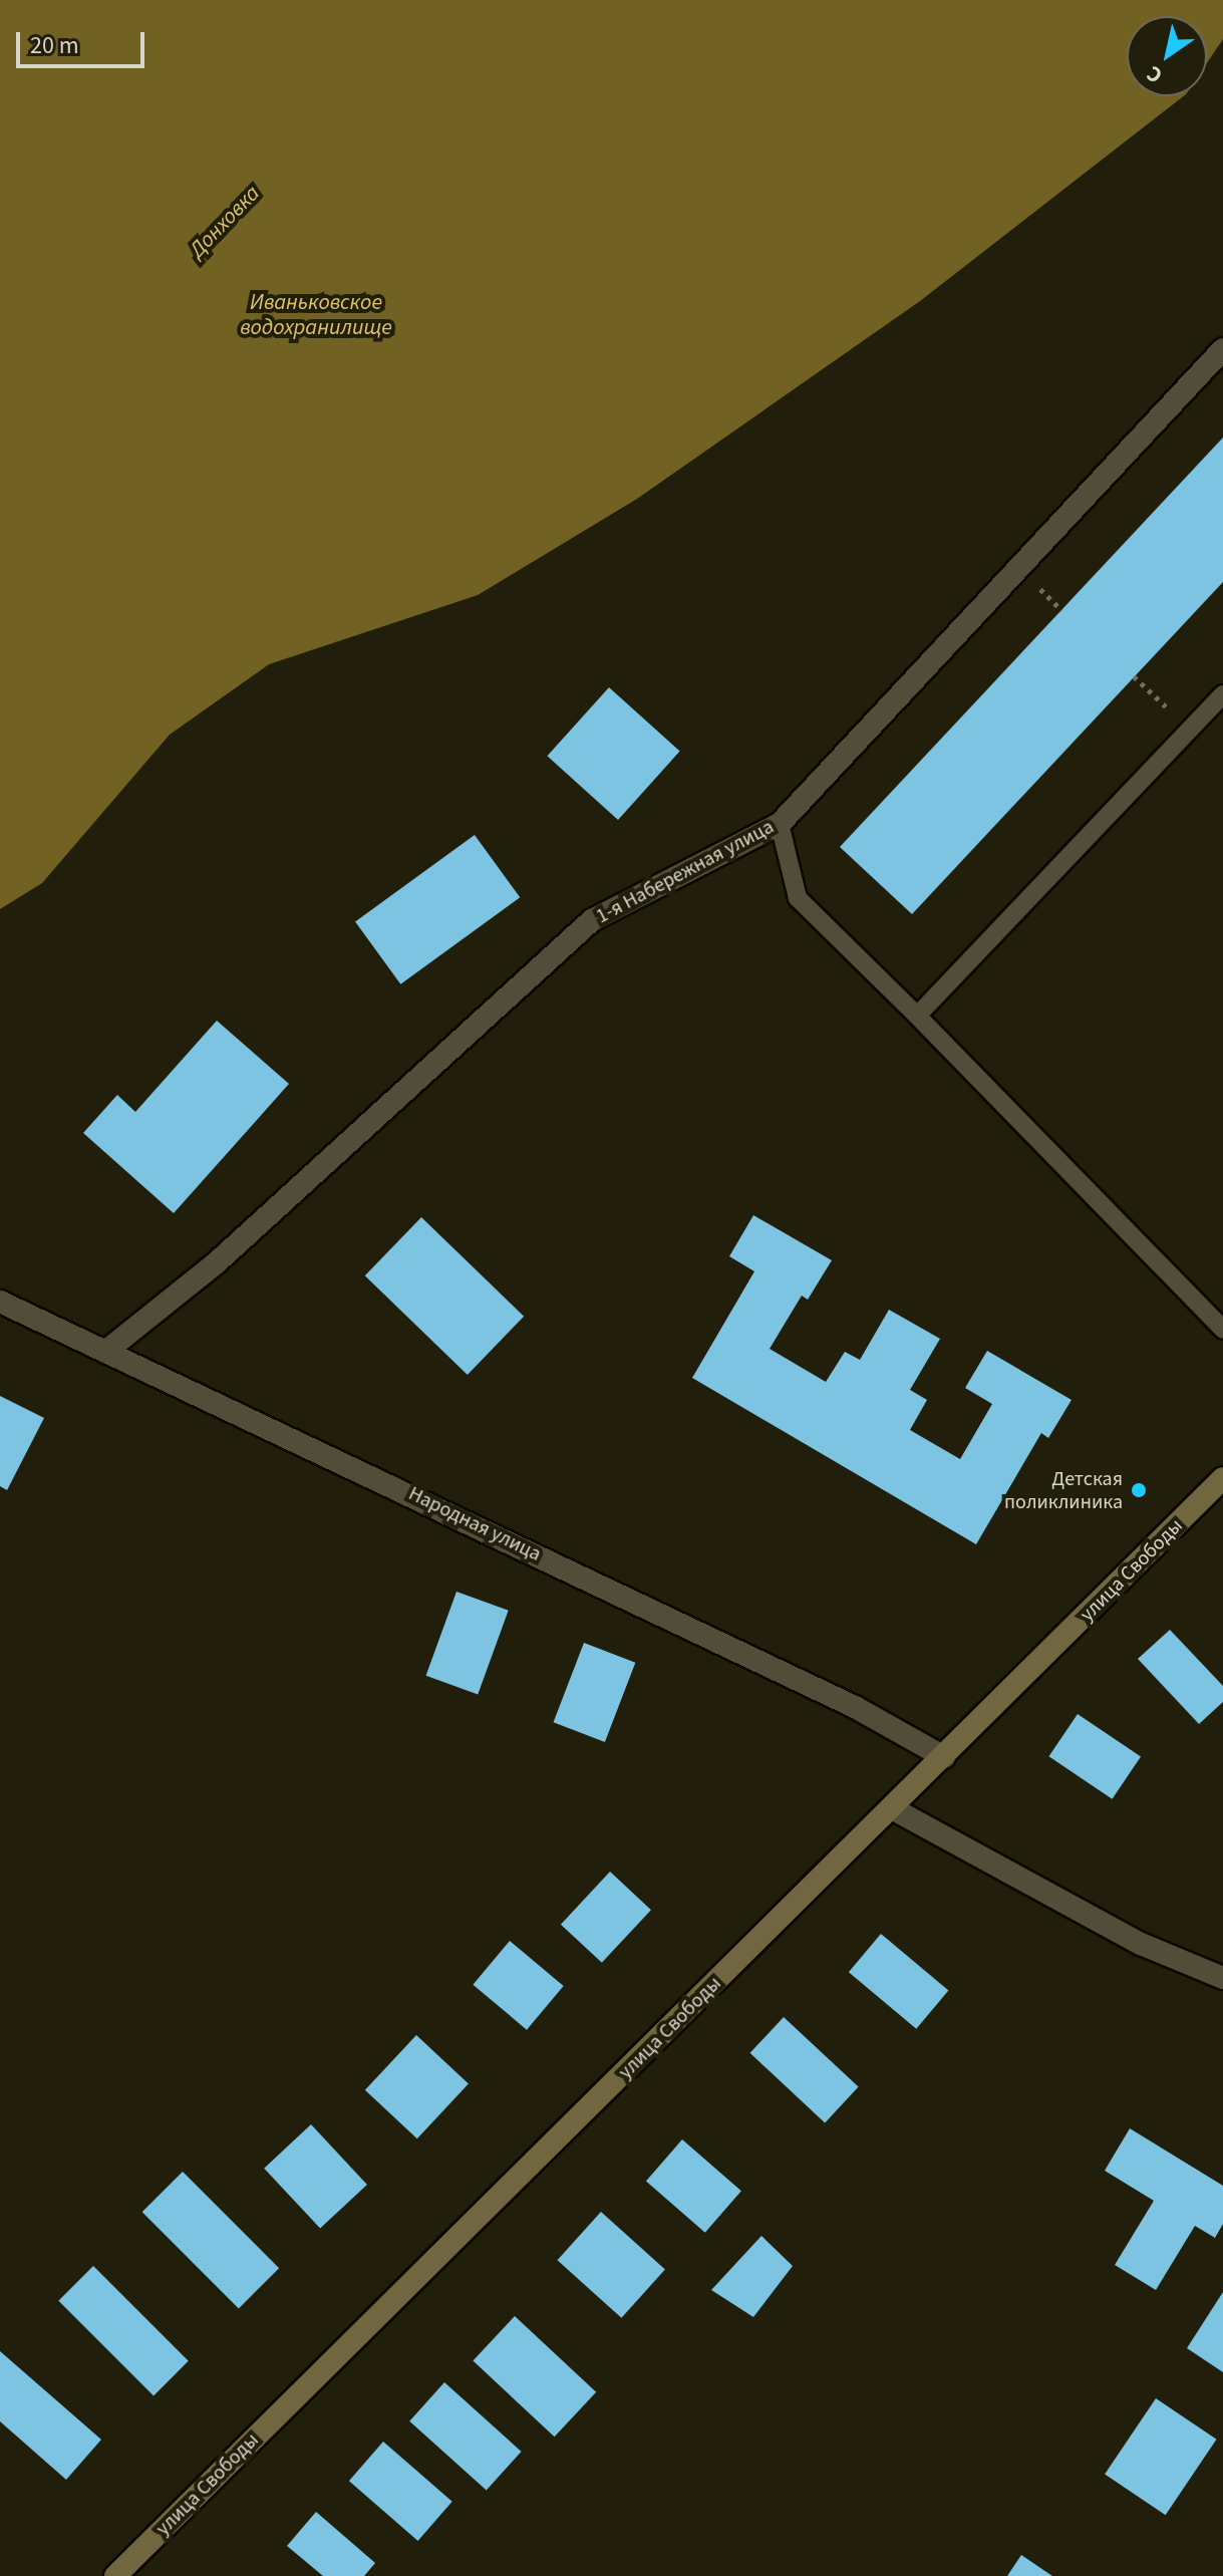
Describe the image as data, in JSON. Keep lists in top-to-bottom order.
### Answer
{
  "streets": {
    "main road": ["улица Свободы"],
    "street": ["1-я Набережная улица", "Народная улица"]
  },
  "crossings": [
    ["1-я Набережная улица", "Народная улица"],
    ["Народная улица", "улица Свободы"]
  ],
  "water": ["Донховка", "Иваньковское водохранилище"],
  "places": ["Детская поликлиника"],
  "scale_bar": "20 m",
  "north": "bottom left"
}
